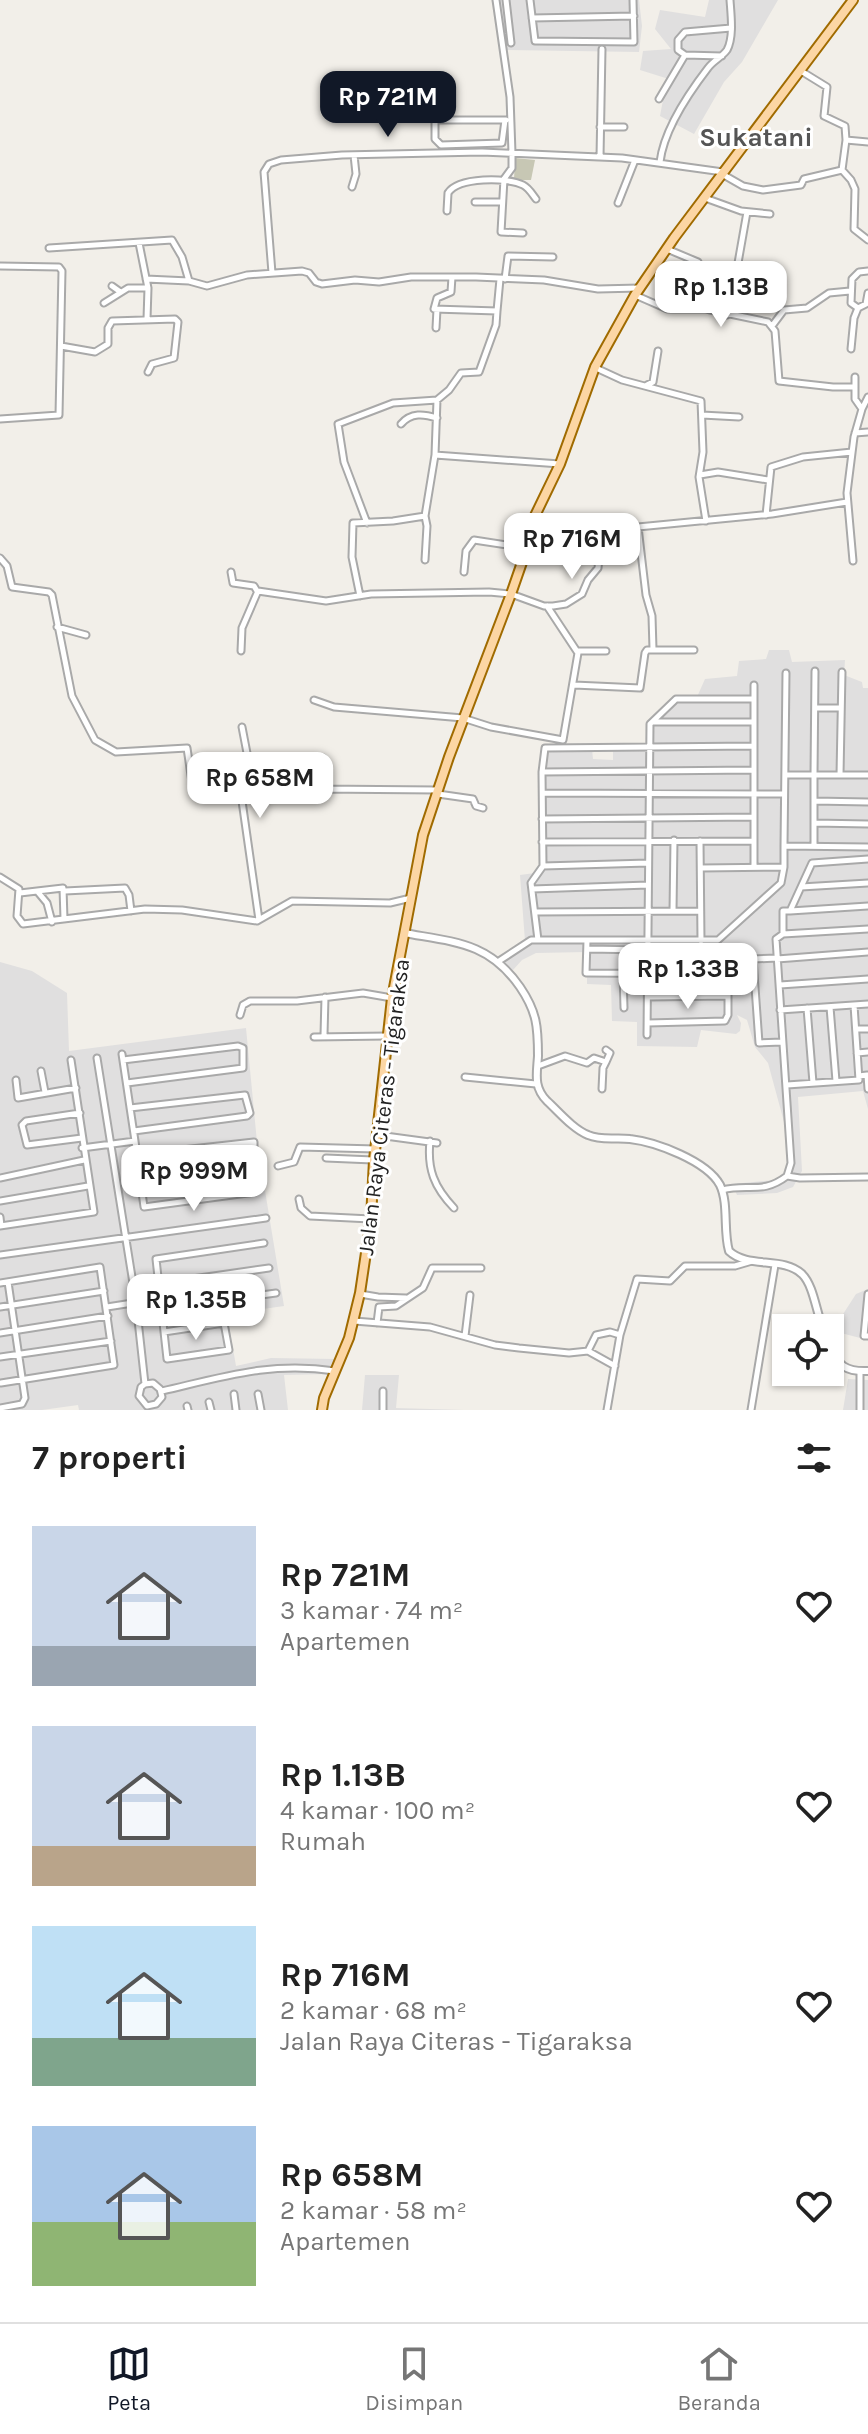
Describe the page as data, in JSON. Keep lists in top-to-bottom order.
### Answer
{
  "streets": {
    "main road": ["Jalan Raya Citeras - Tigaraksa"]
  },
  "districts": ["Sukatani"],
  "page": {
    "price": [
      "Rp 721M",
      "Rp 1.13B",
      "Rp 716M",
      "Rp 658M",
      "Rp 1.33B",
      "Rp 999M",
      "Rp 1.35B"
    ],
    "heading": "7 properti",
    "list": [
      {
        "name": "Rp 721M",
        "note": "3 kamar · 74 m² · Apartemen"
      },
      {
        "name": "Rp 1.13B",
        "note": "4 kamar · 100 m² · Rumah"
      },
      {
        "name": "Rp 716M",
        "note": "2 kamar · 68 m² · Jalan Raya Citeras - Tigaraksa"
      },
      {
        "name": "Rp 658M",
        "note": "2 kamar · 58 m² · Apartemen"
      }
    ],
    "tabs": ["Peta", "Disimpan", "Beranda"]
  }
}
